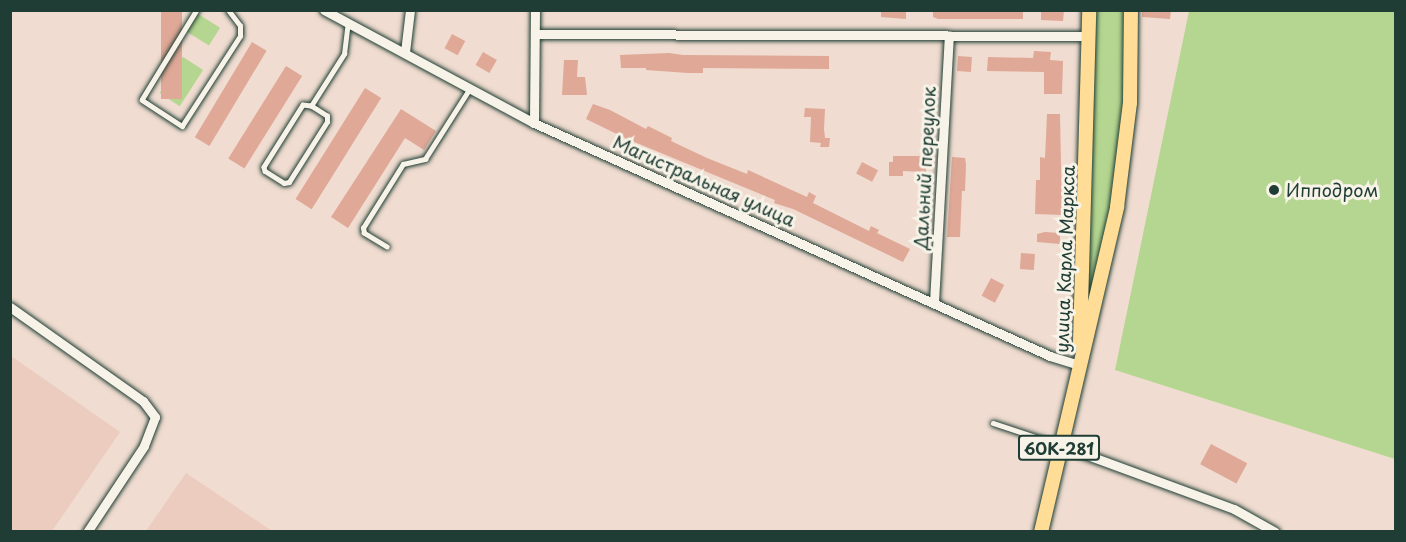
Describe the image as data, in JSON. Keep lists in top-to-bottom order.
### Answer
{
  "streets": {
    "main road": ["улица Карла Маркса", "60К-281"],
    "street": ["Дальний переулок", "Магистральная улица"]
  },
  "crossings": [
    ["Дальний переулок", "Магистральная улица"],
    ["Магистральная улица", "улица Карла Маркса"],
    ["Магистральная улица", "60К-281"],
    ["улица Карла Маркса", "60К-281"]
  ],
  "places": ["Ипподром"]
}
